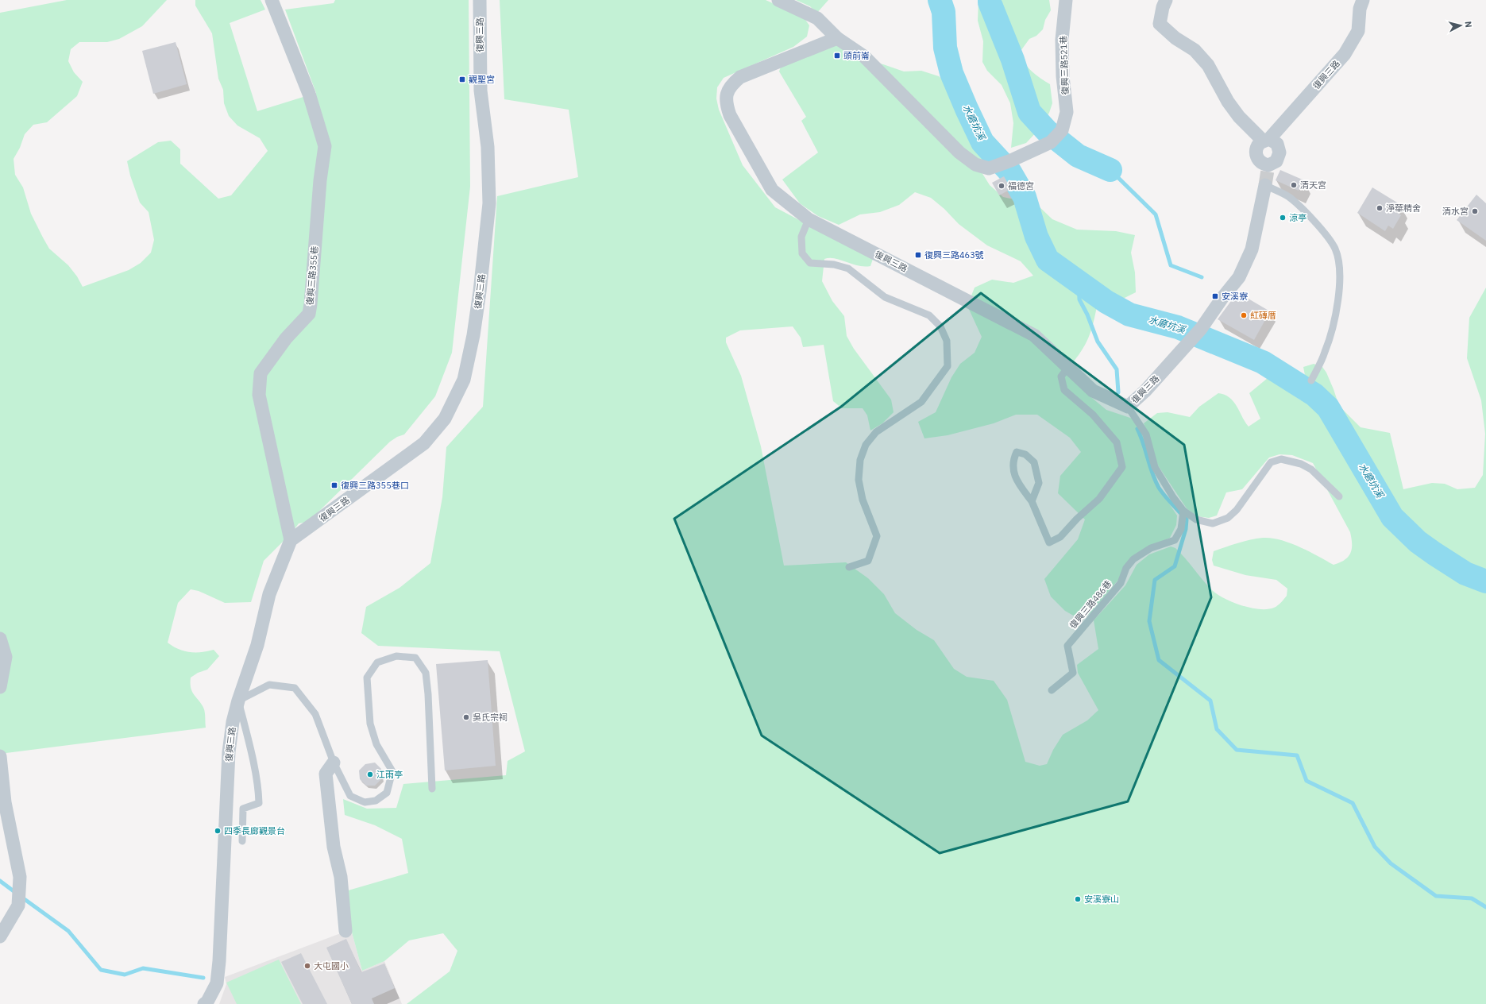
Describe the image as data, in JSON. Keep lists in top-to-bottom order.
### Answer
{
  "streets": {
    "street": ["復興三路", "復興三路521巷", "復興三路355巷"],
    "lane": ["復興三路486巷"]
  },
  "crossings": [
    ["復興三路", "復興三路521巷"],
    ["復興三路", "復興三路355巷"]
  ],
  "water": ["水磨坑溪"],
  "places": {
    "transit": [
      "頭前崙",
      "觀聖宮",
      "復興三路463號",
      "安溪寮",
      "復興三路355巷口"
    ],
    "other": [
      "清天宮",
      "福德宮",
      "淨華精舍",
      "清水宮",
      "涼亭",
      "紅磚厝",
      "吳氏宗祠",
      "江雨亭",
      "四季長廊觀景台",
      "安溪寮山",
      "大屯國小"
    ]
  },
  "north": "right"
}
